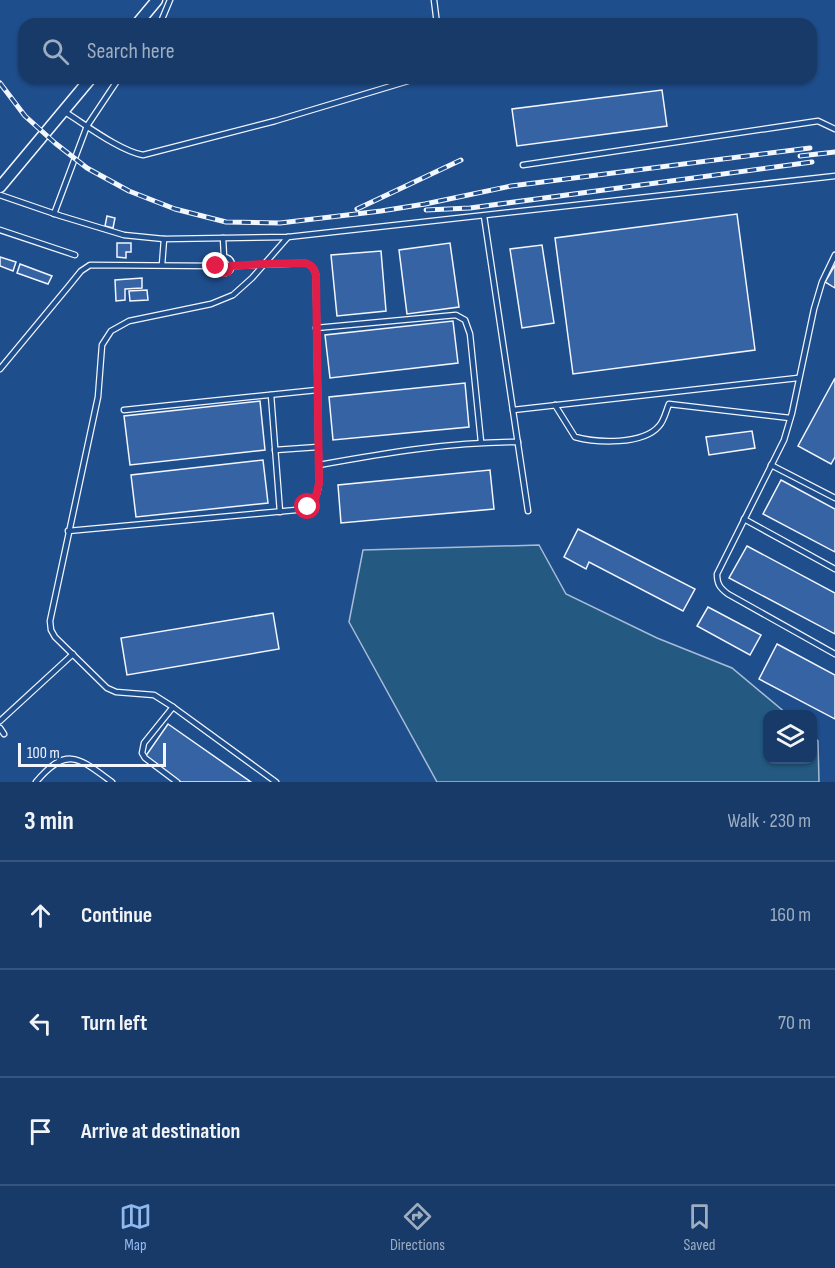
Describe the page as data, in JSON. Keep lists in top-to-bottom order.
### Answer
{
  "scale_bar": "100 m",
  "page": {
    "search": "Search here",
    "scale": "100 m",
    "heading": ["3 min", "Walk · 230 m"],
    "list": [
      ["Continue", "160 m"],
      ["Turn left", "70 m"],
      "Arrive at destination"
    ],
    "nav": ["Map", "Directions", "Saved"]
  }
}
